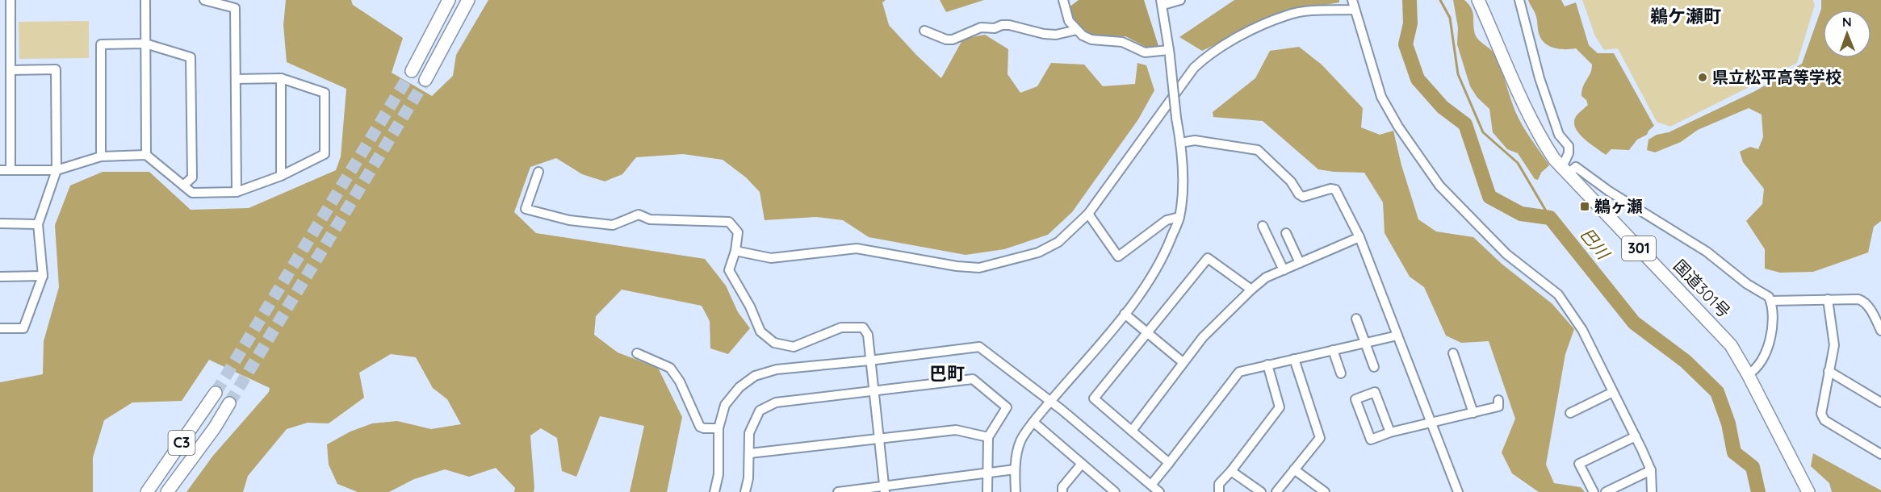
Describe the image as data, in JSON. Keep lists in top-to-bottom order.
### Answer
{
  "streets": {
    "highway": ["301", "国道301号", "C3"]
  },
  "districts": ["鵜ケ瀬町", "巴町"],
  "water": ["巴川"],
  "places": {
    "other": ["県立松平高等学校"],
    "transit": ["鵜ヶ瀬"]
  },
  "north": "top"
}
